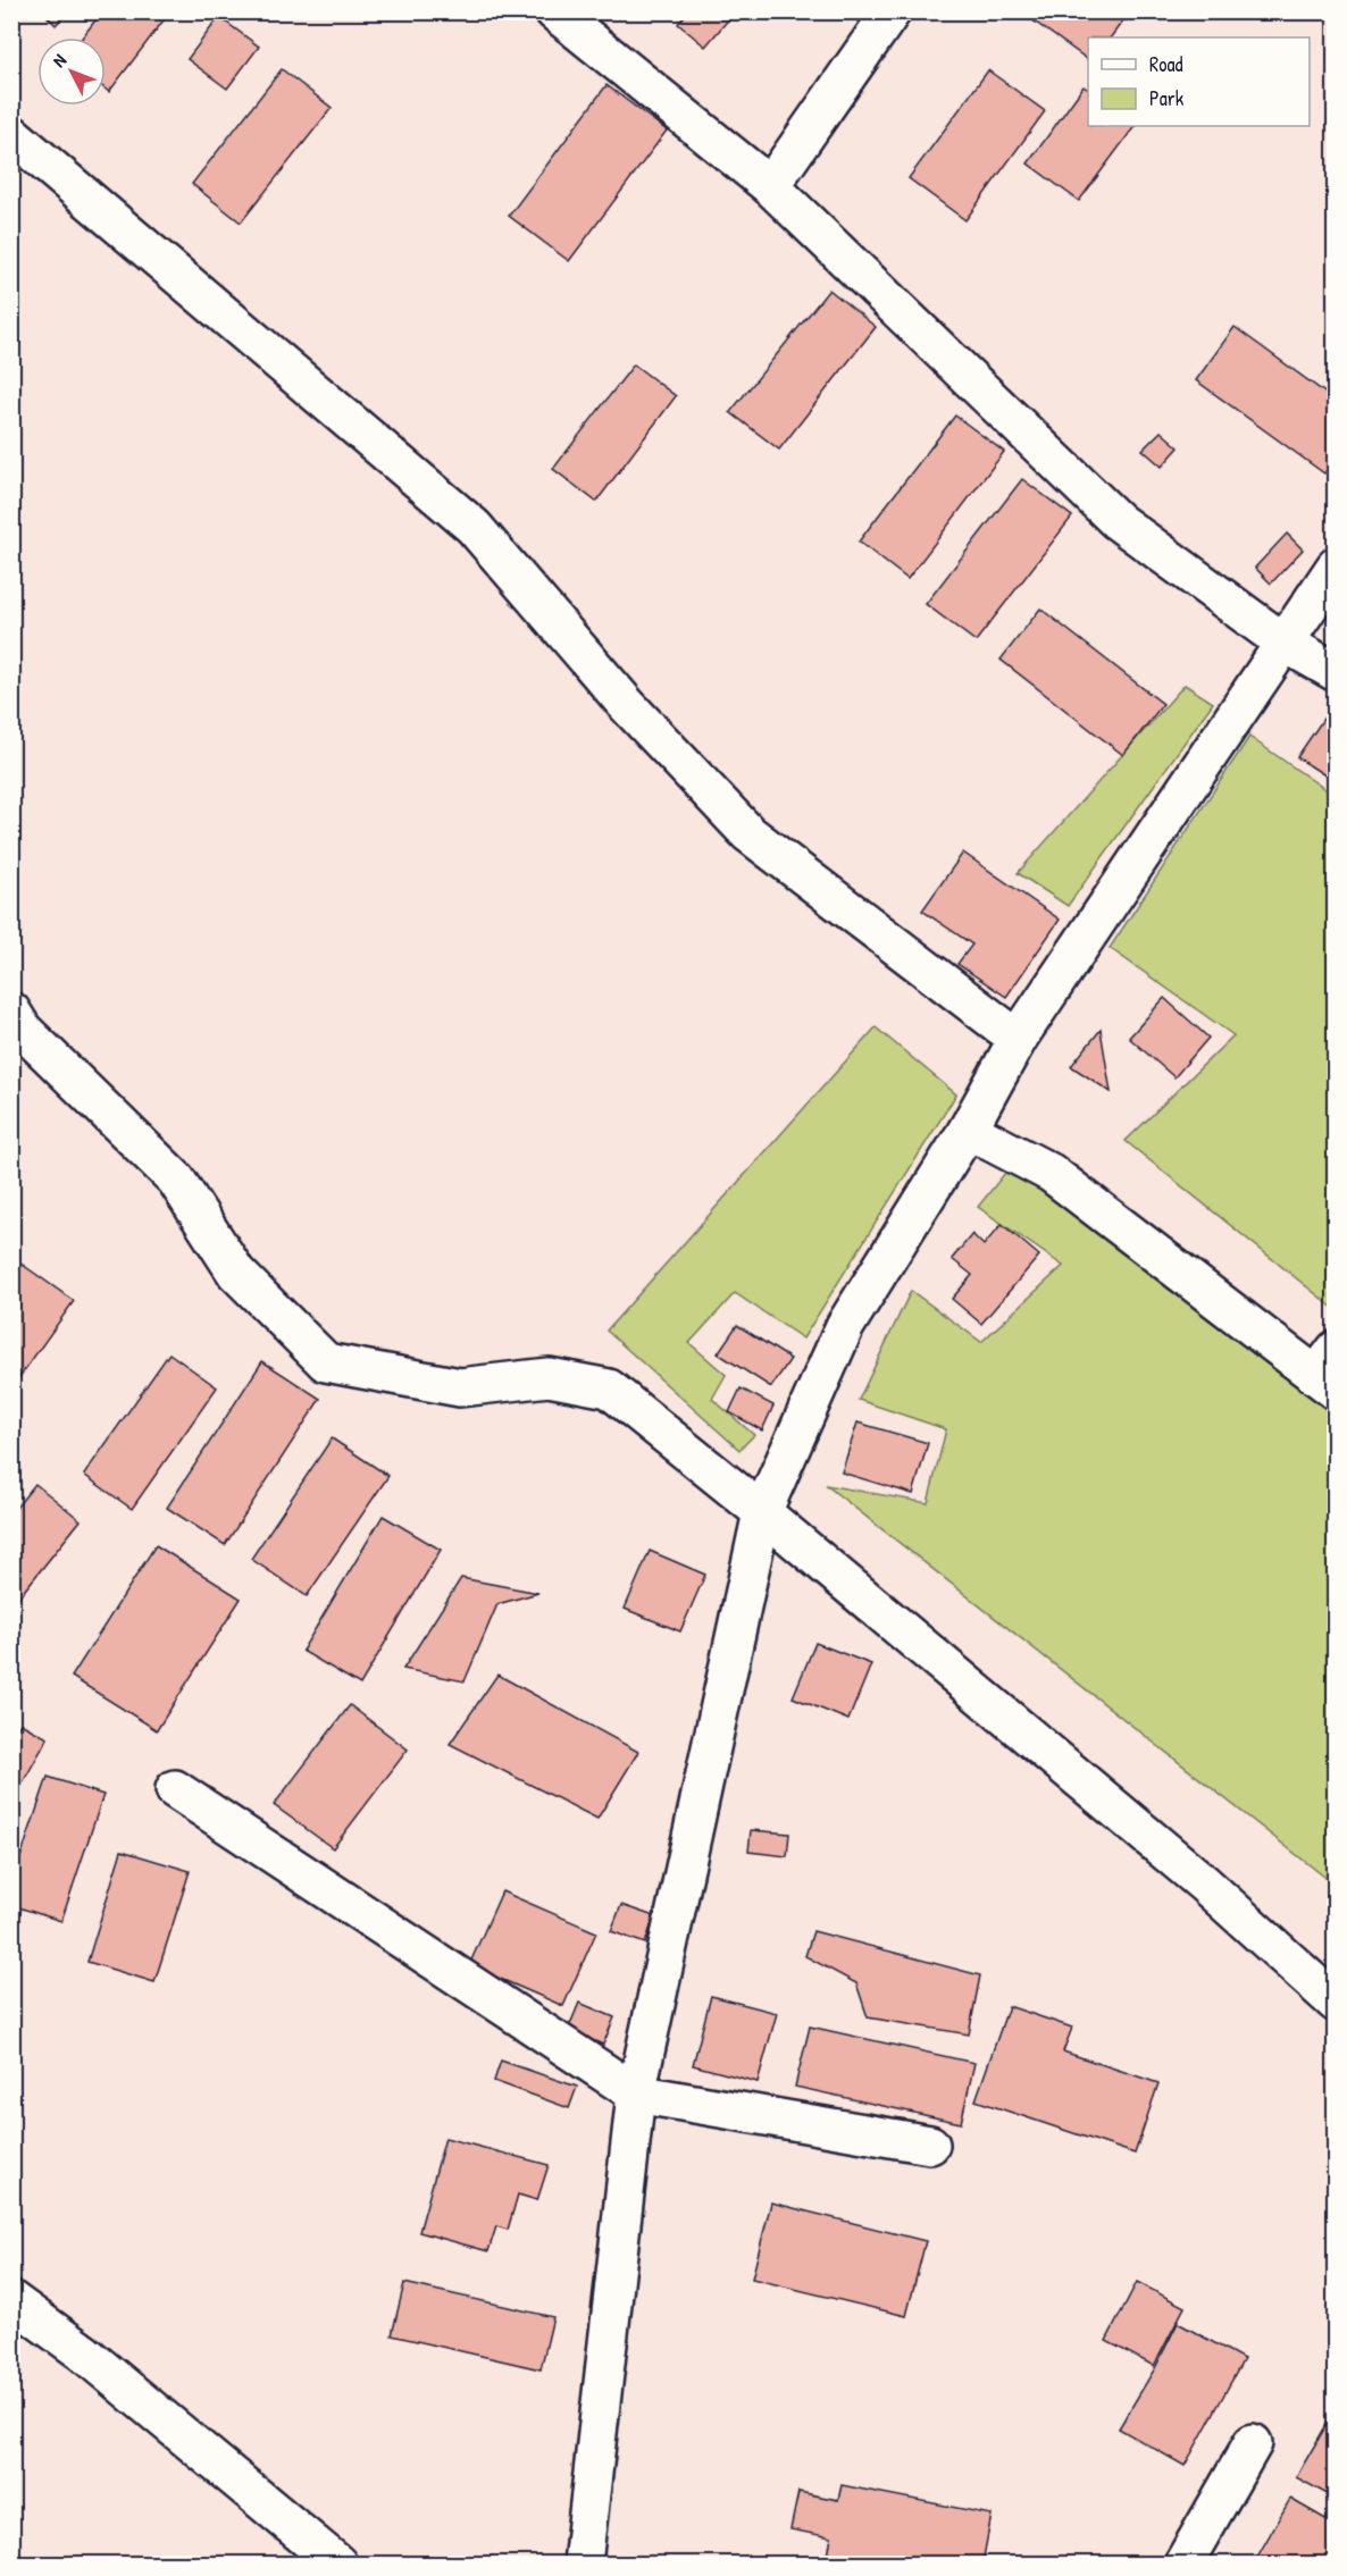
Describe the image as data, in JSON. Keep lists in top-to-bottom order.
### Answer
{
  "legend": ["Road", "Park"],
  "north": "top left"
}
